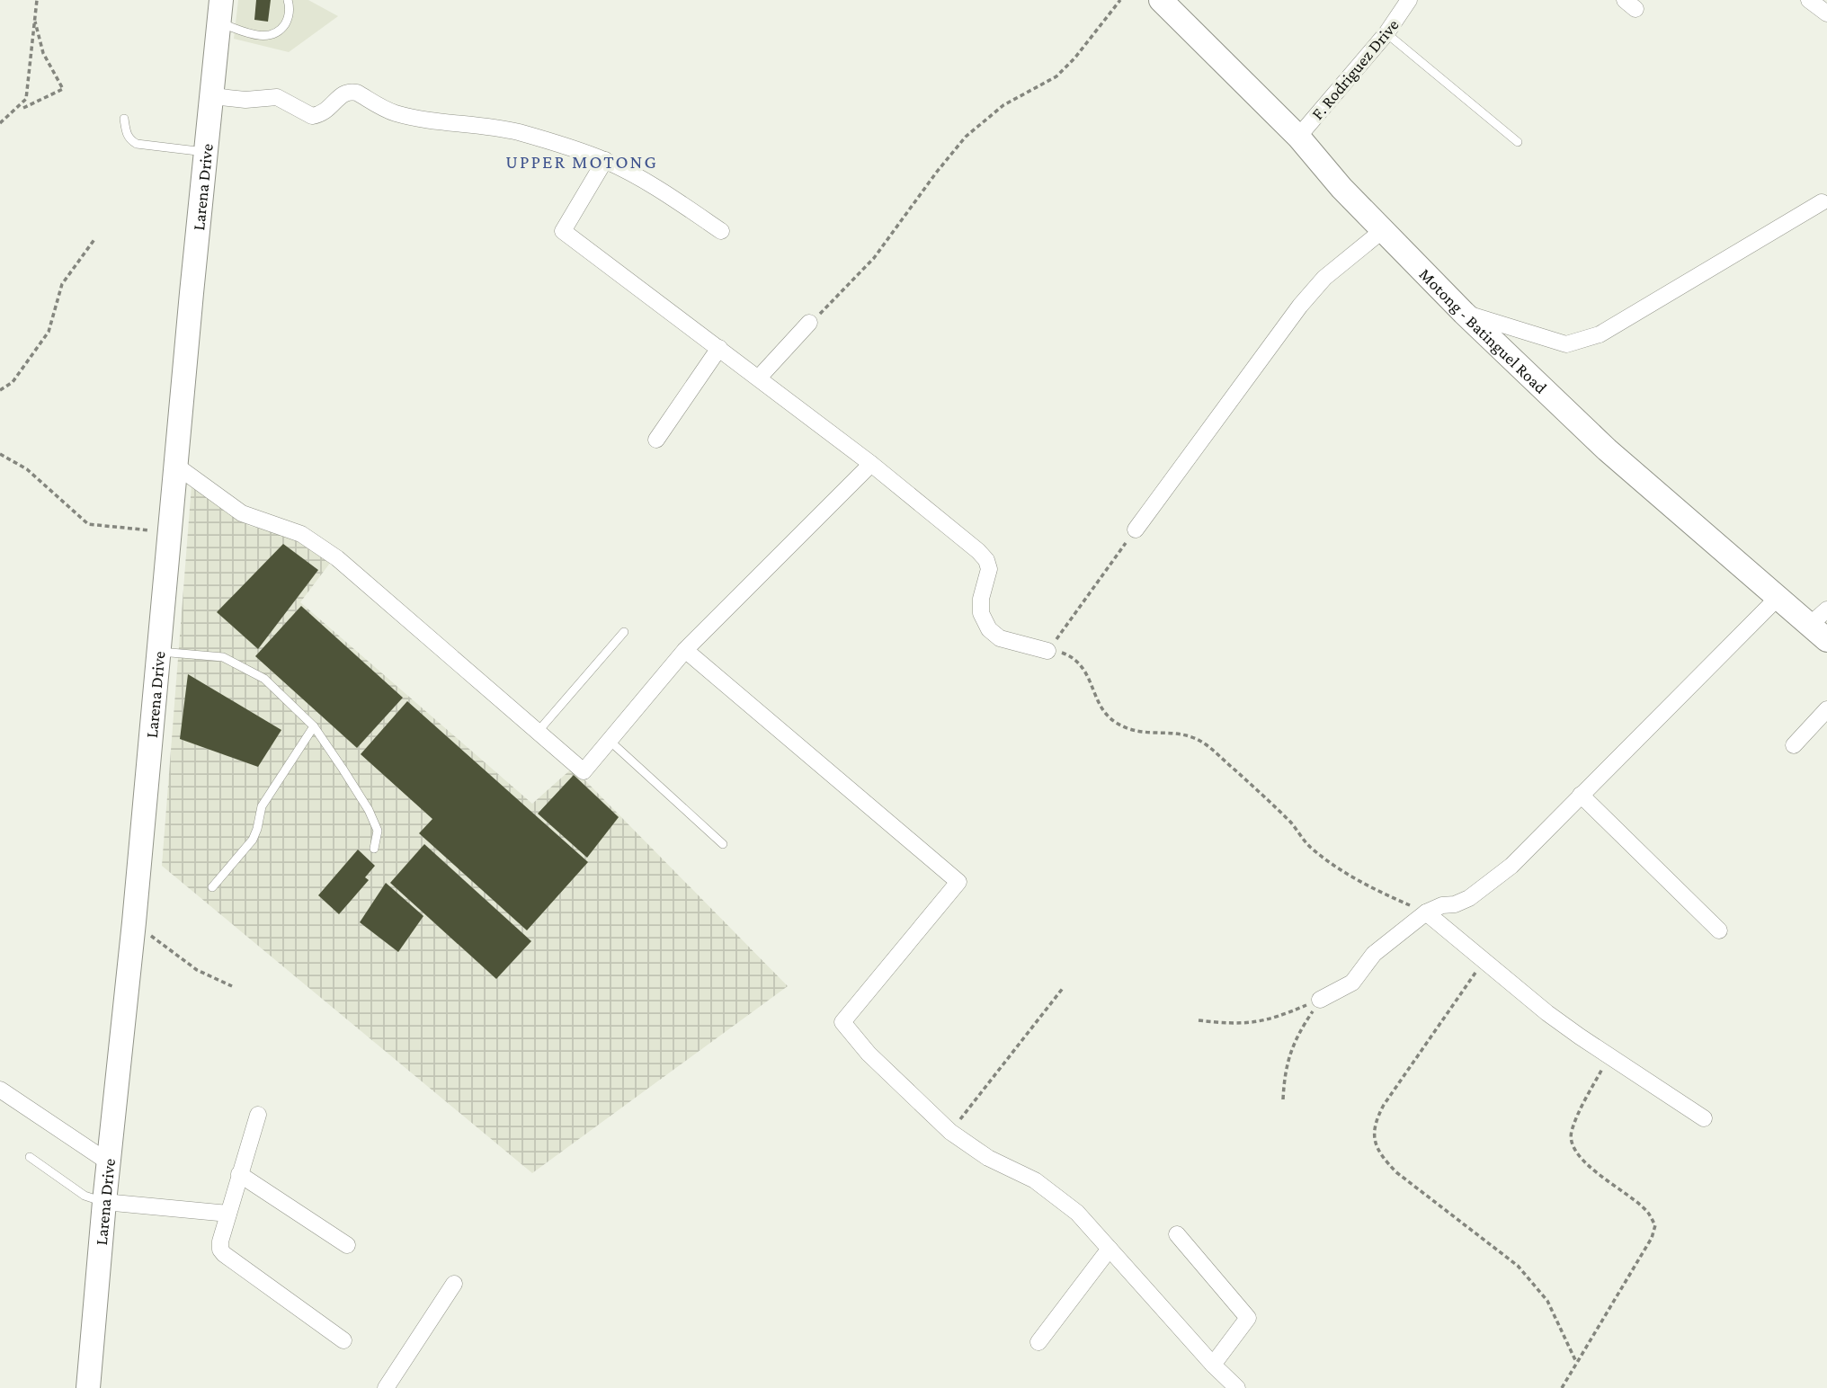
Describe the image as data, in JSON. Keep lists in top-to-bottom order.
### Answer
{
  "streets": {
    "main road": ["Larena Drive", "Motong - Batinguel Road"],
    "street": ["F. Rodriguez Drive"]
  },
  "crossings": [
    ["F. Rodriguez Drive", "Motong - Batinguel Road"]
  ],
  "districts": ["UPPER MOTONG"]
}
